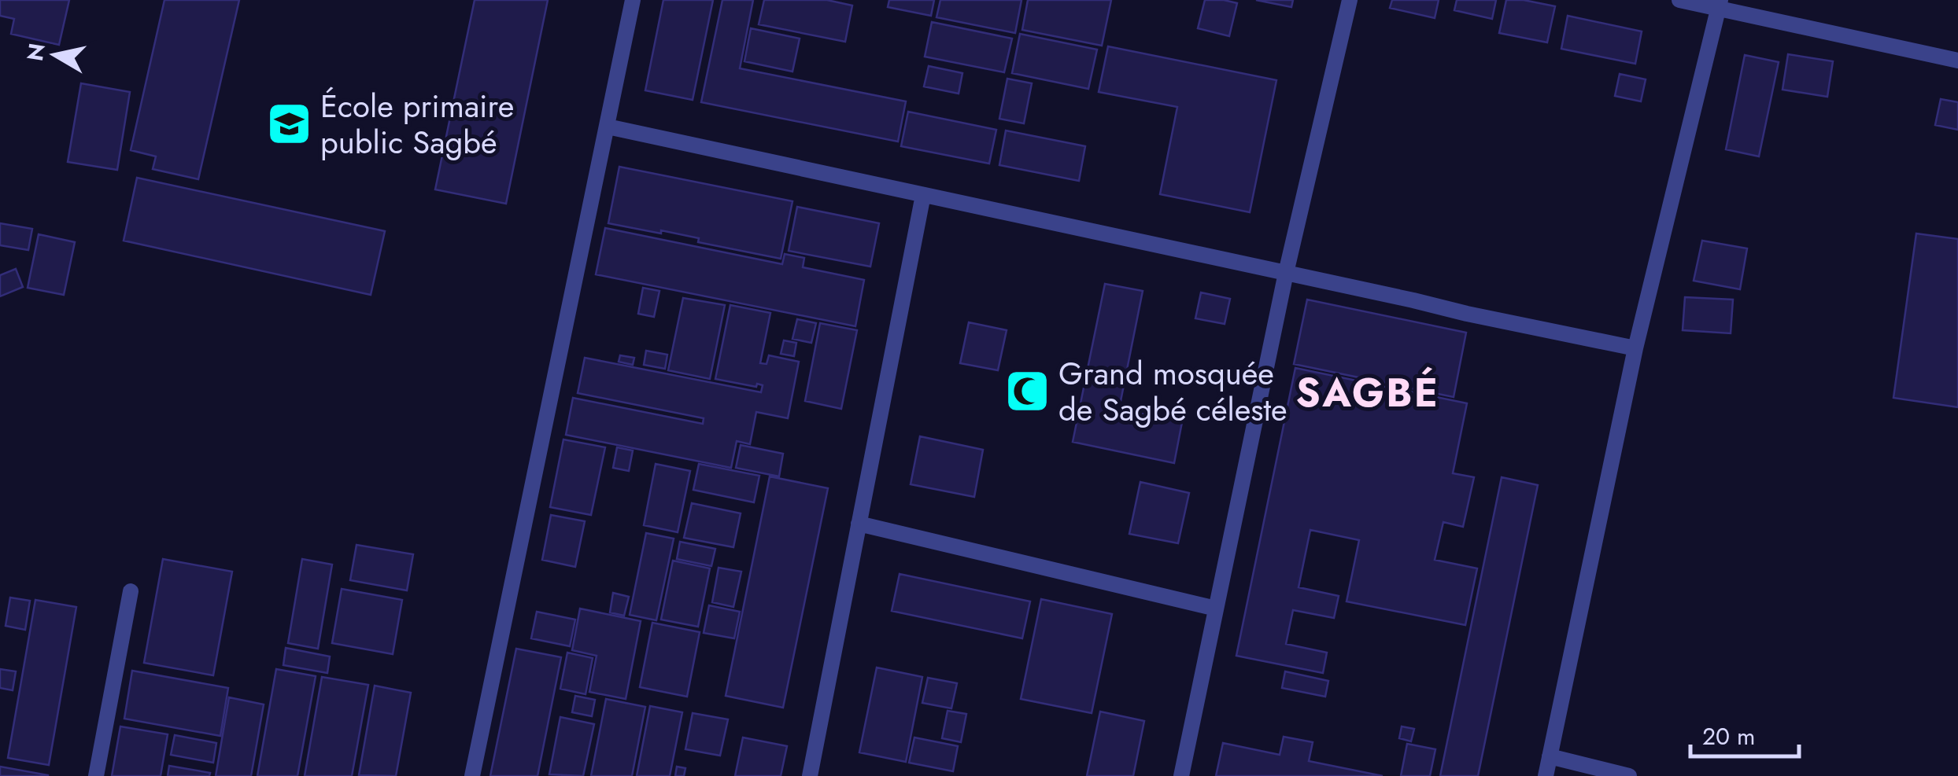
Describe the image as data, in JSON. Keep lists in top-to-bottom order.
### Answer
{
  "districts": ["SAGBÉ"],
  "places": {
    "school or university": ["École primaire public Sagbé"],
    "mosque": ["Grand mosquée de Sagbé céleste"]
  },
  "scale_bar": "20 m",
  "north": "left"
}
